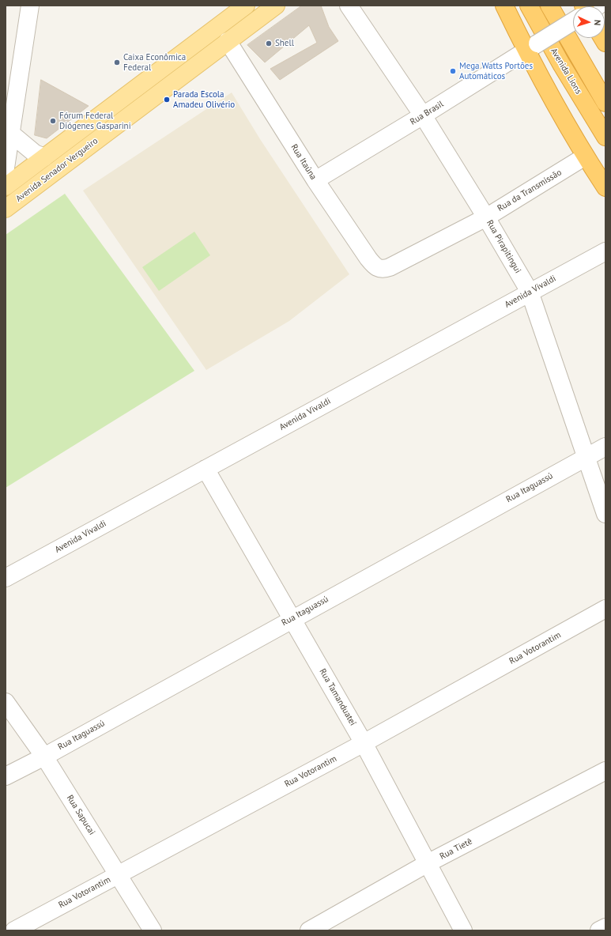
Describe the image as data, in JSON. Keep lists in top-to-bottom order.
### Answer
{
  "streets": {
    "highway": ["Avenida Lions"],
    "main road": ["Avenida Senador Vergueiro"],
    "street": [
      "Rua Brasil",
      "Rua Itaúna",
      "Rua da Transmissão",
      "Rua Pirapitingui",
      "Avenida Vivaldi",
      "Rua Itaguassú",
      "Rua Votorantim",
      "Rua Tamanduateí",
      "Rua Sapucai",
      "Rua Tietê"
    ]
  },
  "crossings": [
    ["Rua Brasil", "Rua Itaúna"],
    ["Rua Brasil", "Rua Pirapitingui"],
    ["Rua Itaúna", "Avenida Senador Vergueiro"],
    ["Rua Itaúna", "Rua da Transmissão"],
    ["Rua da Transmissão", "Rua Pirapitingui"],
    ["Rua Pirapitingui", "Avenida Vivaldi"],
    ["Rua Pirapitingui", "Rua Itaguassú"],
    ["Avenida Vivaldi", "Rua Tamanduateí"],
    ["Rua Itaguassú", "Rua Tamanduateí"],
    ["Rua Itaguassú", "Rua Sapucai"],
    ["Rua Votorantim", "Rua Tamanduateí"],
    ["Rua Votorantim", "Rua Sapucai"],
    ["Rua Tamanduateí", "Rua Tietê"]
  ],
  "places": [
    "Shell",
    "Caixa Econômica Federal",
    "Mega Watts Portões Automáticos",
    "Parada Escola Amadeu Olivério",
    "Fórum Federal Diógenes Gasparini"
  ],
  "north": "right"
}
